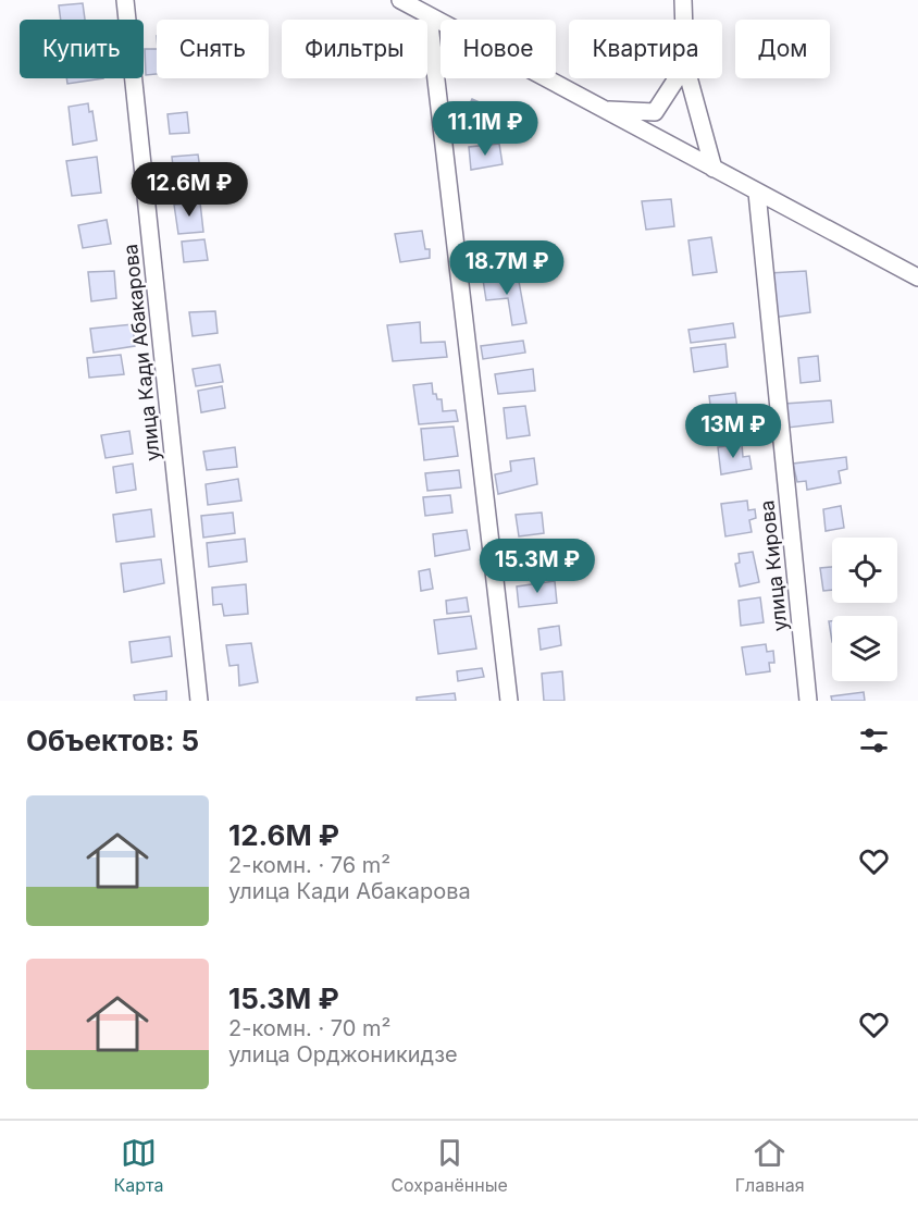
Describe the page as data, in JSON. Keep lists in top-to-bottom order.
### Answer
{
  "streets": {
    "street": ["улица Кади Абакарова", "улица Кирова"]
  },
  "page": {
    "chip": [
      "Купить",
      "Снять",
      "Фильтры",
      "Новое",
      "Квартира",
      "Дом"
    ],
    "price": [
      "11.1M ₽",
      "12.6M ₽",
      "18.7M ₽",
      "13M ₽",
      "15.3M ₽"
    ],
    "heading": "Объектов: 5",
    "list": [
      {
        "name": "12.6M ₽",
        "note": "2-комн. · 76 m² · улица Кади Абакарова"
      },
      {
        "name": "15.3M ₽",
        "note": "2-комн. · 70 m² · улица Орджоникидзе"
      }
    ],
    "tabs": ["Карта", "Сохранённые", "Главная"]
  }
}
